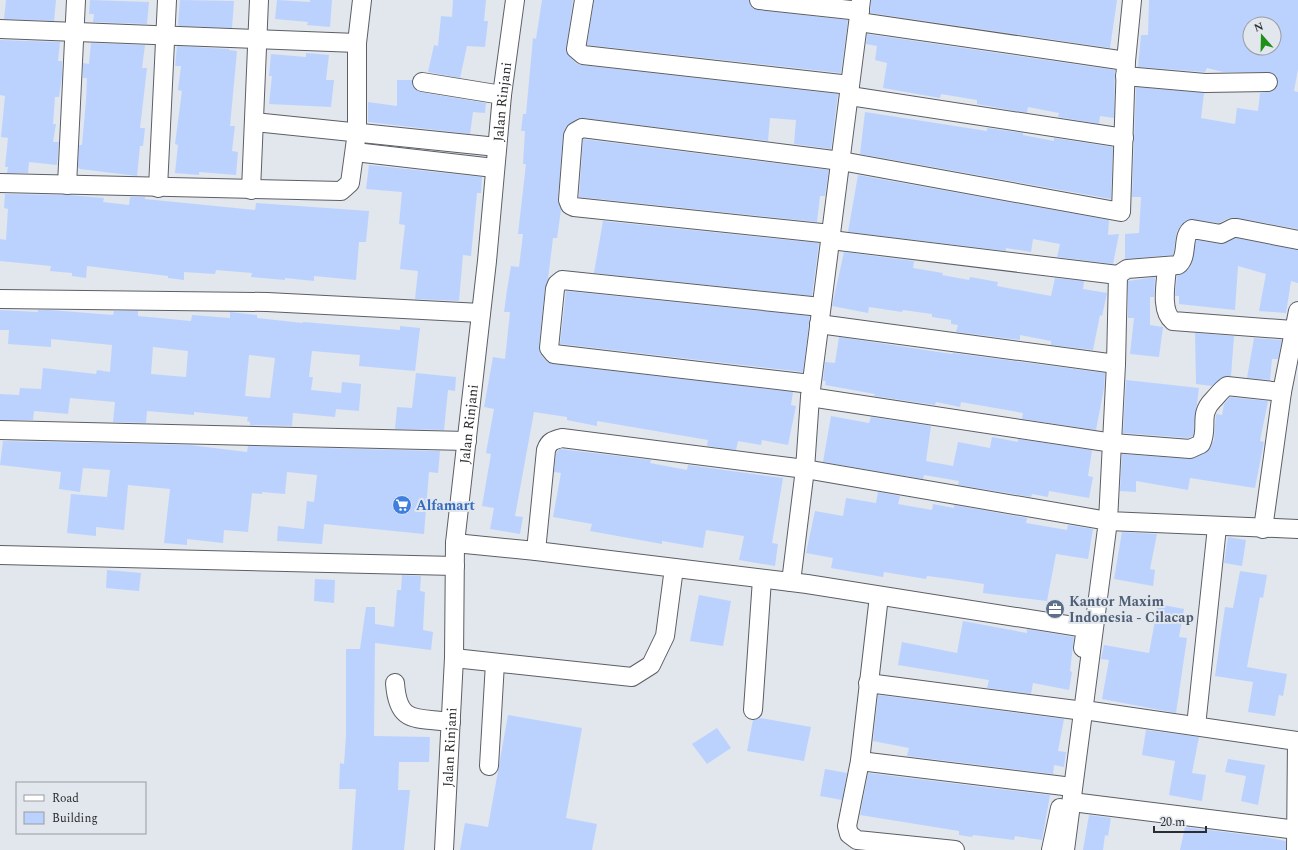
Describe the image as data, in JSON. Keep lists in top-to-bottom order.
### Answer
{
  "streets": {
    "street": ["Jalan Rinjani"]
  },
  "places": {
    "supermarket": ["Alfamart"],
    "office": ["Kantor Maxim Indonesia - Cilacap"]
  },
  "legend": ["Road", "Building"],
  "scale_bar": "20 m",
  "north": "top"
}
